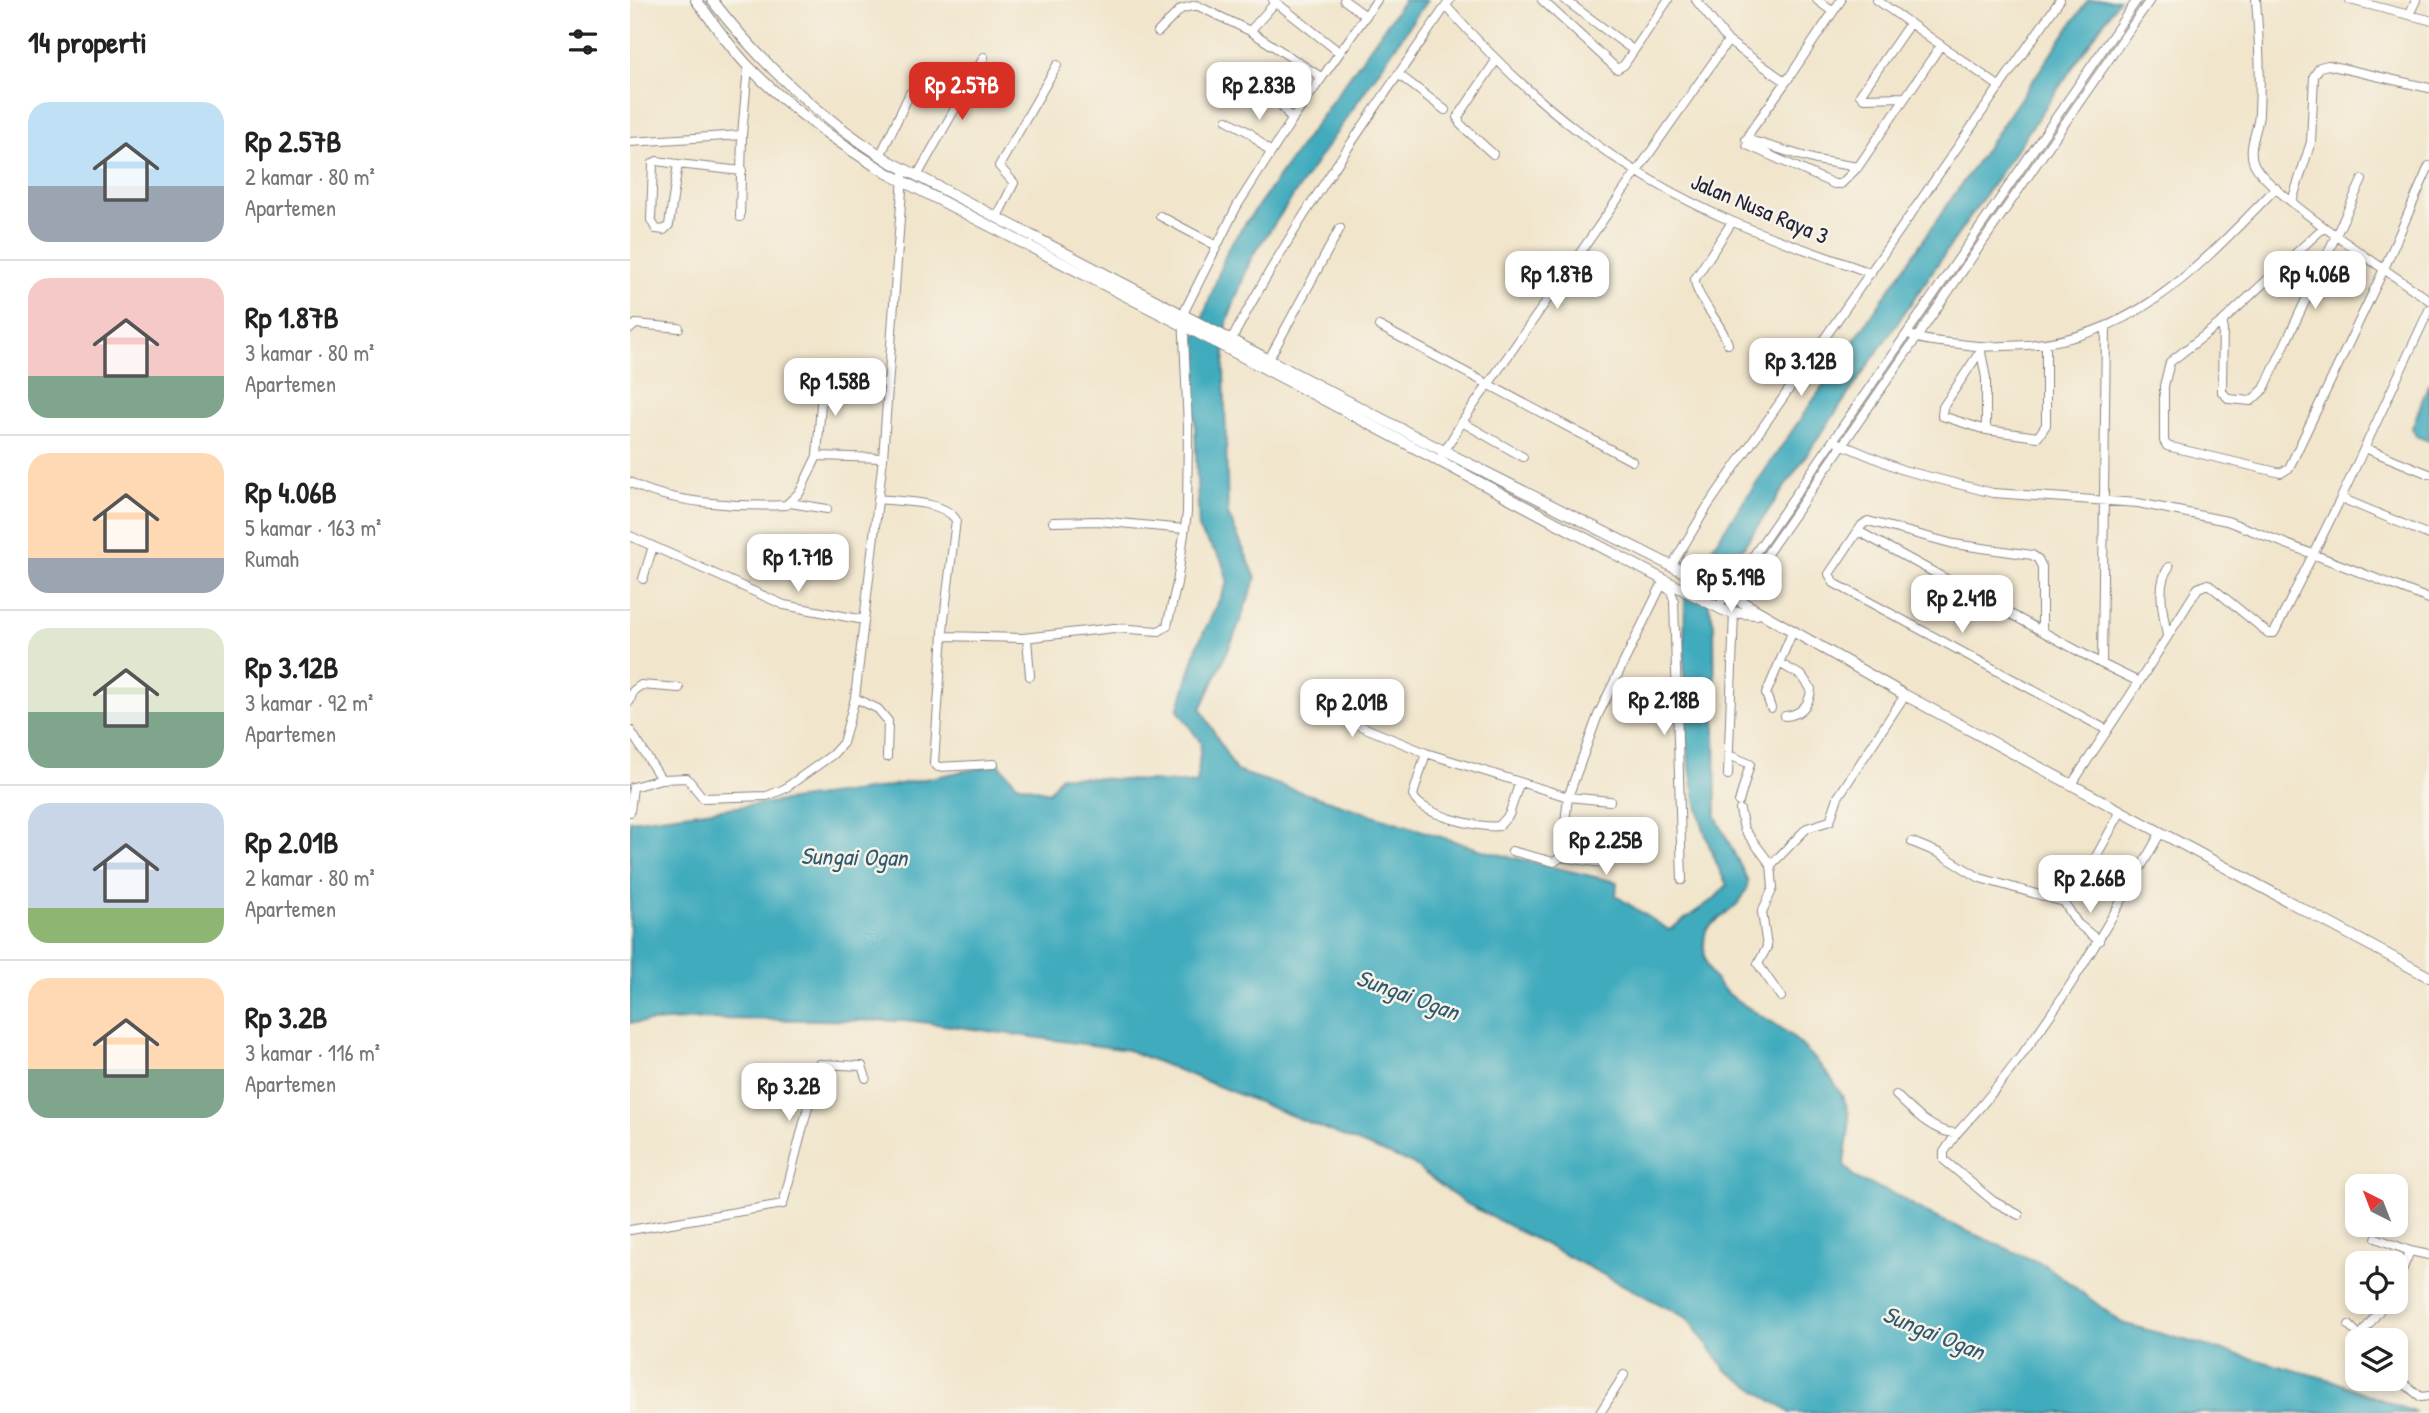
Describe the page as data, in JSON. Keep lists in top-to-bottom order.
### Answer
{
  "streets": {
    "street": ["Jalan Nusa Raya 3"]
  },
  "water": ["Sungai Ogan"],
  "north": "top left",
  "page": {
    "heading": "14 properti",
    "price": [
      "Rp 2.57B",
      "Rp 2.83B",
      "Rp 1.87B",
      "Rp 4.06B",
      "Rp 3.12B",
      "Rp 1.58B",
      "Rp 1.71B",
      "Rp 5.19B",
      "Rp 2.41B",
      "Rp 2.18B",
      "Rp 2.01B",
      "Rp 2.25B",
      "Rp 2.66B",
      "Rp 3.2B"
    ],
    "list": [
      {
        "name": "Rp 2.57B",
        "note": "2 kamar · 80 m² · Apartemen"
      },
      {
        "name": "Rp 1.87B",
        "note": "3 kamar · 80 m² · Apartemen"
      },
      {
        "name": "Rp 4.06B",
        "note": "5 kamar · 163 m² · Rumah"
      },
      {
        "name": "Rp 3.12B",
        "note": "3 kamar · 92 m² · Apartemen"
      },
      {
        "name": "Rp 2.01B",
        "note": "2 kamar · 80 m² · Apartemen"
      },
      {
        "name": "Rp 3.2B",
        "note": "3 kamar · 116 m² · Apartemen"
      }
    ]
  }
}
